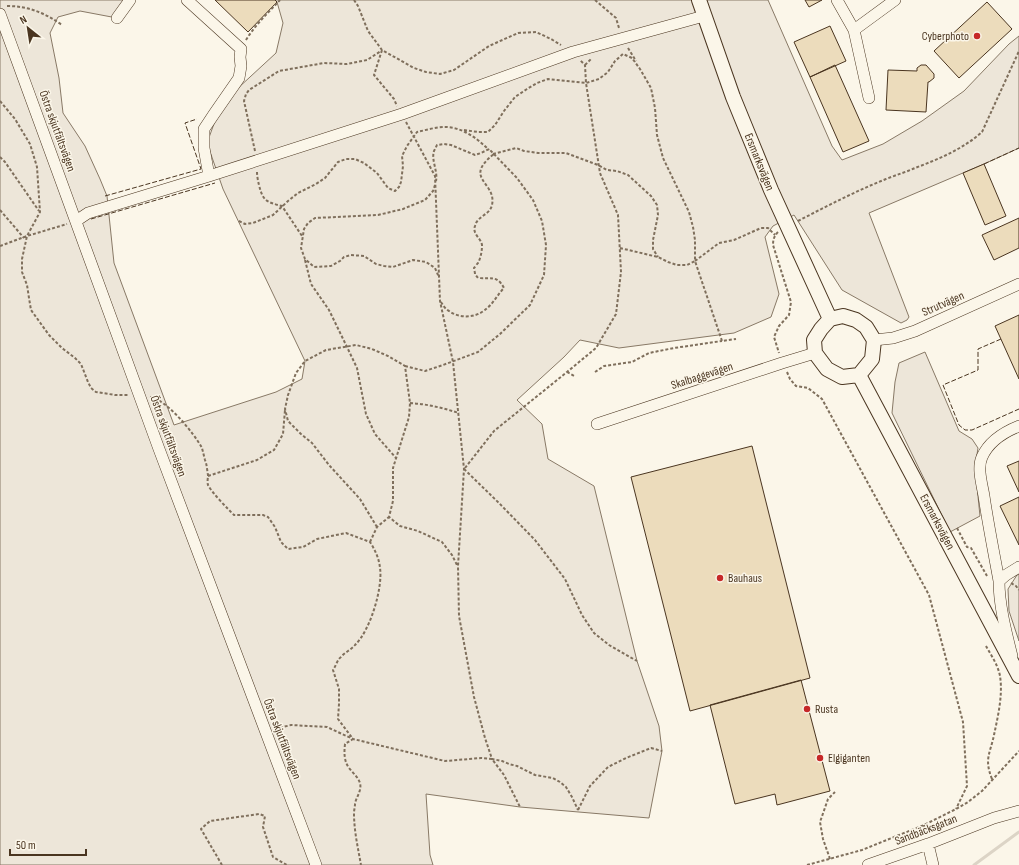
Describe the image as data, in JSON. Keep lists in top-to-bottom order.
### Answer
{
  "streets": {
    "main road": ["Ersmarksvägen"],
    "street": [
      "Östra skjutfältsvägen",
      "Strutvägen",
      "Skalbaggevägen",
      "Sandbäcksgatan"
    ]
  },
  "crossings": [
    ["Ersmarksvägen", "Strutvägen"],
    ["Ersmarksvägen", "Skalbaggevägen"],
    ["Strutvägen", "Skalbaggevägen"]
  ],
  "places": [
    "Cyberphoto",
    "Bauhaus",
    "Rusta",
    "Elgiganten"
  ],
  "scale_bar": "50 m",
  "north": "top left"
}
